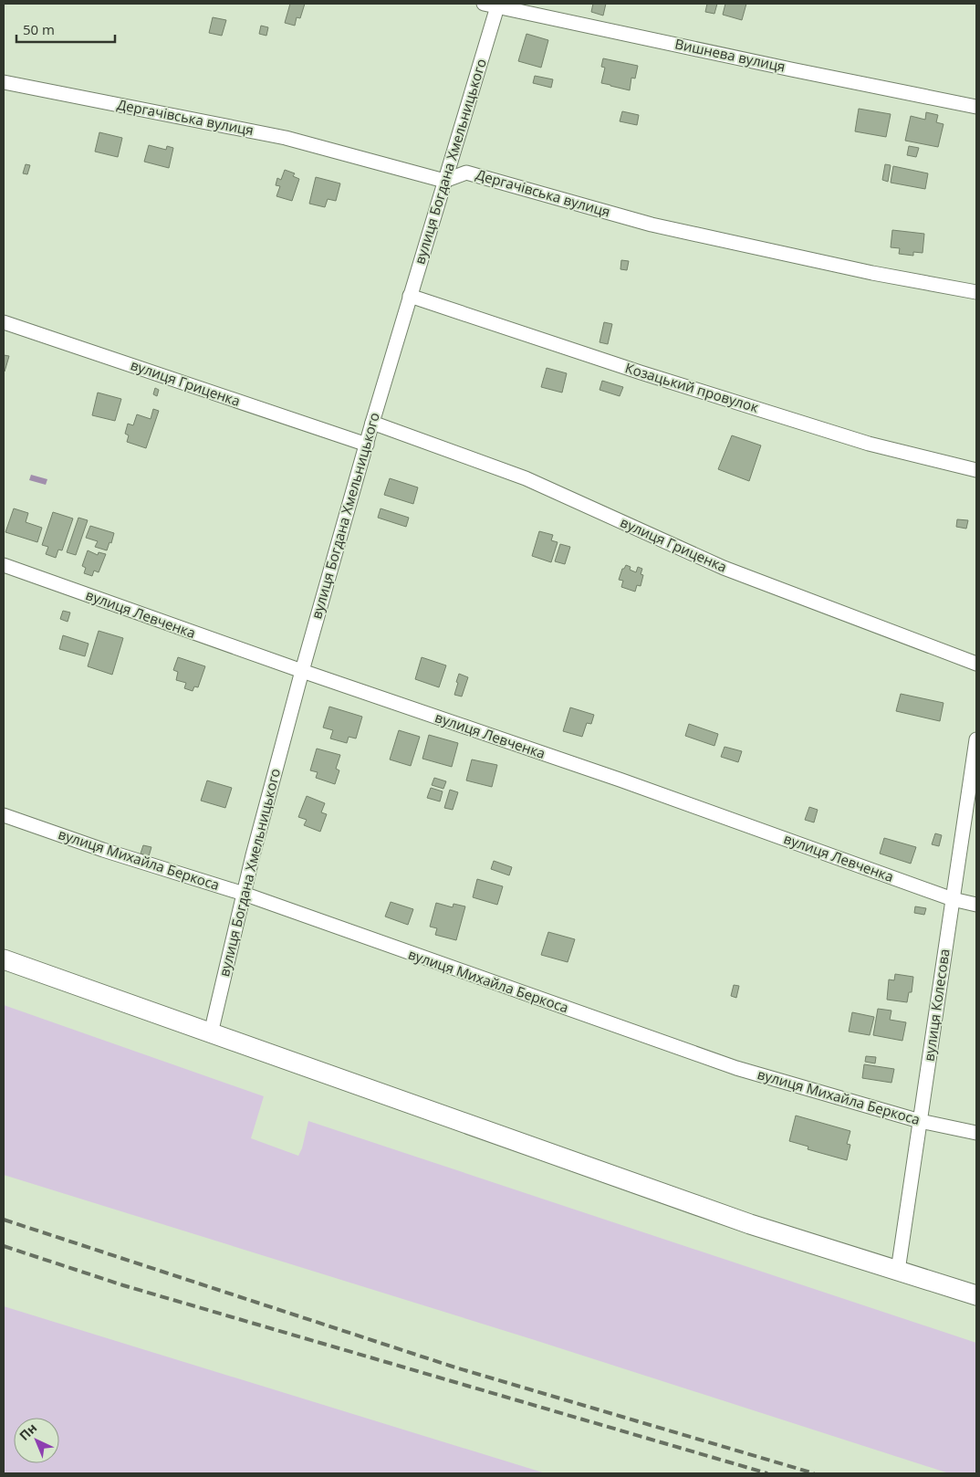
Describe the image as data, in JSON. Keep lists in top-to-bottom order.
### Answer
{
  "streets": {
    "street": [
      "Вишнева вулиця",
      "Дергачівська вулиця",
      "вулиця Богдана Хмельницького",
      "вулиця Гриценка",
      "Козацький провулок",
      "вулиця Левченка",
      "вулиця Михайла Беркоса",
      "вулиця Колесова"
    ]
  },
  "crossings": [
    ["Вишнева вулиця", "вулиця Богдана Хмельницького"],
    ["Дергачівська вулиця", "вулиця Богдана Хмельницького"],
    ["вулиця Богдана Хмельницького", "вулиця Гриценка"],
    ["вулиця Богдана Хмельницького", "Козацький провулок"],
    ["вулиця Богдана Хмельницького", "вулиця Левченка"],
    ["вулиця Богдана Хмельницького", "вулиця Михайла Беркоса"],
    ["вулиця Левченка", "вулиця Колесова"],
    ["вулиця Михайла Беркоса", "вулиця Колесова"]
  ],
  "scale_bar": "50 m",
  "north": "top left"
}
